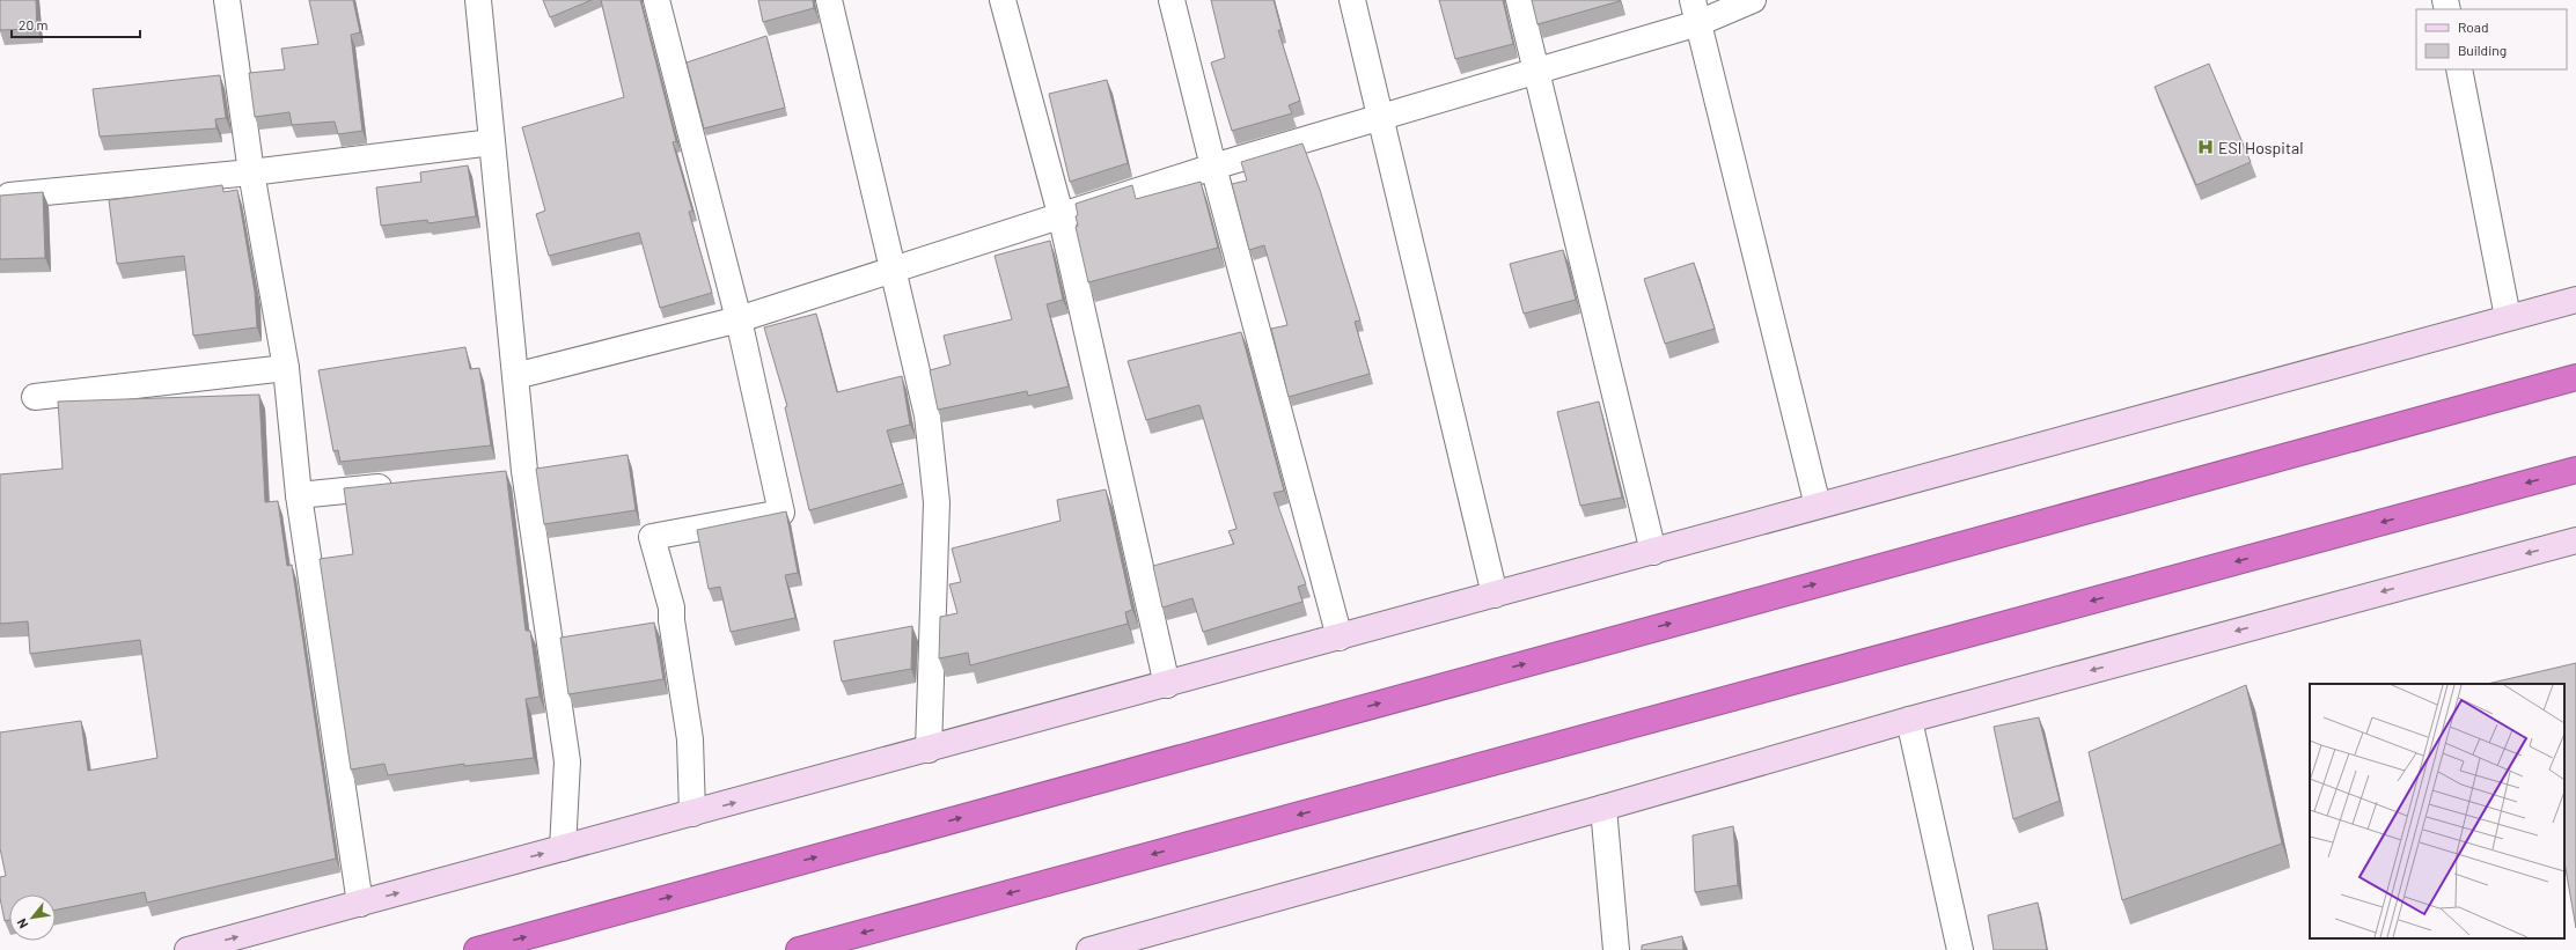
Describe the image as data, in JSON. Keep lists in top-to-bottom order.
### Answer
{
  "places": {
    "hospital": ["ESI Hospital"]
  },
  "legend": ["Road", "Building"],
  "scale_bar": "20 m",
  "north": "bottom left"
}
